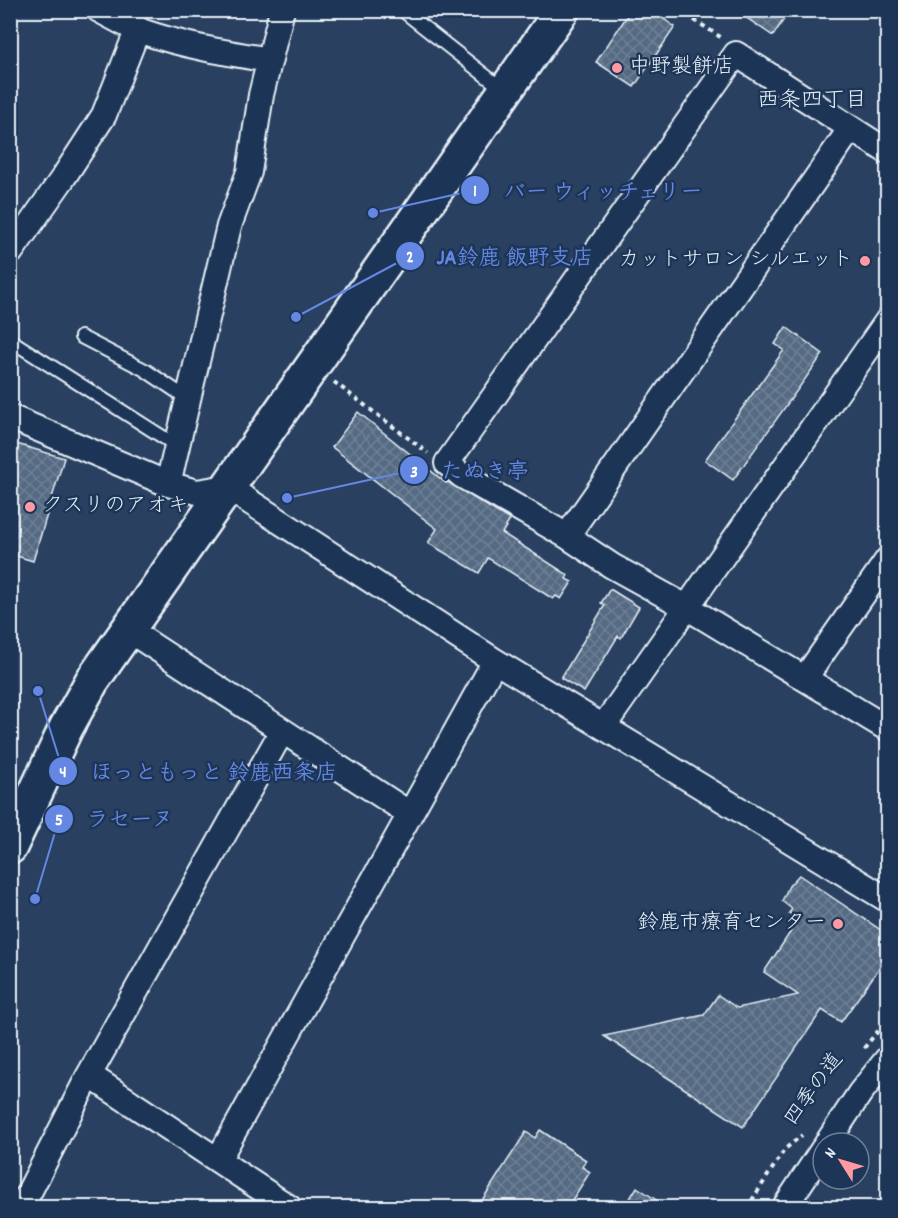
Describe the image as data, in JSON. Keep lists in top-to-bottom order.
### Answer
{
  "streets": {
    "path": ["四季の道"]
  },
  "districts": ["西条四丁目"],
  "places": [
    "中野製餅店",
    "バー ウィッチェリー",
    "カットサロン シルエット",
    "JA鈴鹿 飯野支店",
    "たぬき亭",
    "クスリのアオキ",
    "ほっともっと 鈴鹿西条店",
    "ラセーヌ",
    "鈴鹿市療育センター"
  ],
  "north": "top left"
}
